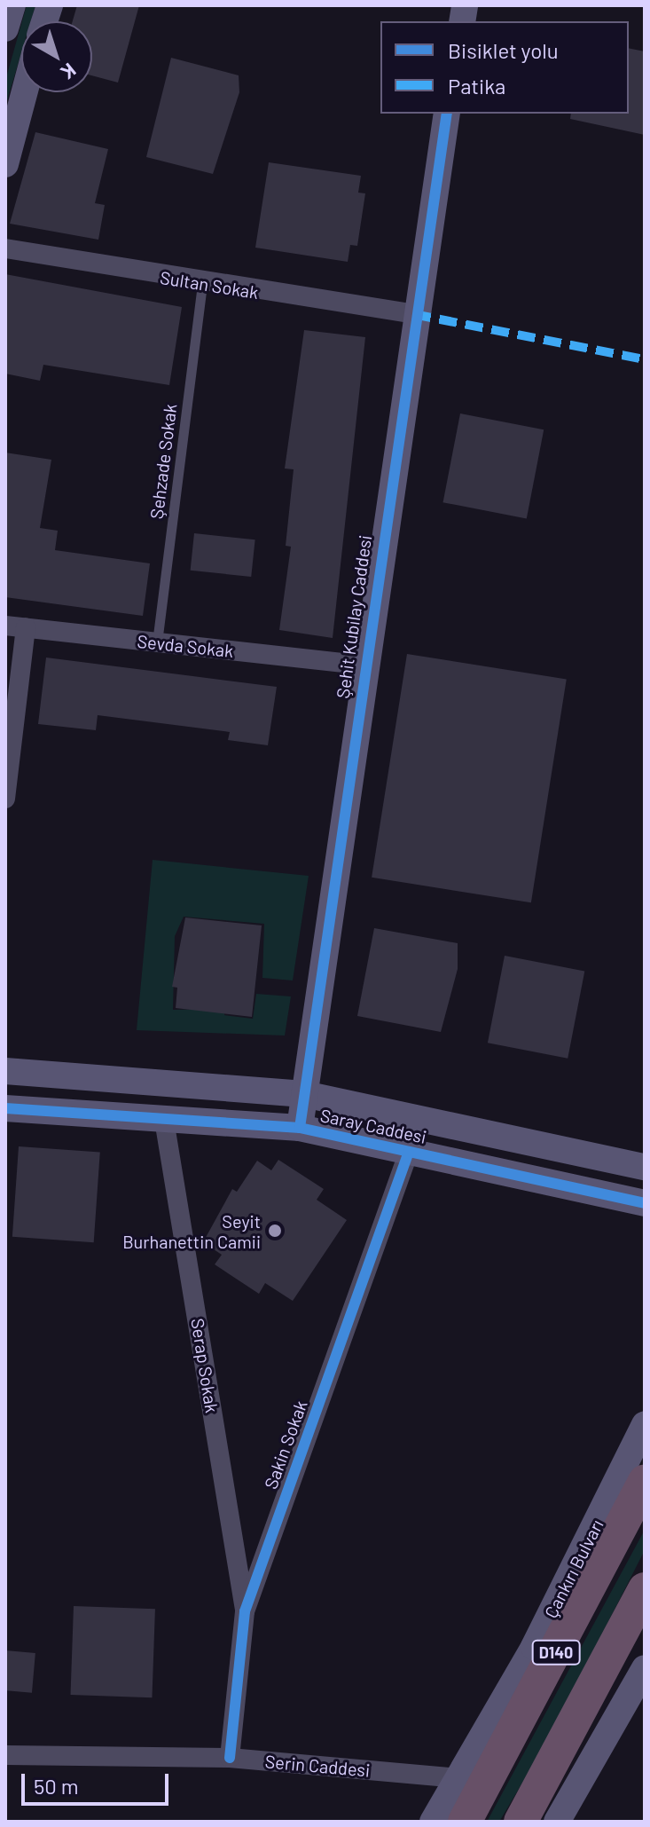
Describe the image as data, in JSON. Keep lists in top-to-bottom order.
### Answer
{
  "streets": {
    "highway": ["Çankırı Bulvarı", "D140"],
    "street": [
      "Sultan Sokak",
      "Şehit Kubilay Caddesi",
      "Sevda Sokak",
      "Saray Caddesi",
      "Serap Sokak",
      "Sakin Sokak",
      "Serin Caddesi"
    ],
    "lane": ["Şehzade Sokak"]
  },
  "crossings": [
    ["Sultan Sokak", "Şehzade Sokak"],
    ["Sultan Sokak", "Şehit Kubilay Caddesi"],
    ["Şehzade Sokak", "Sevda Sokak"],
    ["Şehit Kubilay Caddesi", "Sevda Sokak"],
    ["Şehit Kubilay Caddesi", "Saray Caddesi"],
    ["Saray Caddesi", "Serap Sokak"],
    ["Saray Caddesi", "Sakin Sokak"],
    ["Serap Sokak", "Sakin Sokak"],
    ["Sakin Sokak", "Serin Caddesi"],
    ["Çankırı Bulvarı", "Serin Caddesi"]
  ],
  "places": ["Seyit Burhanettin Camii"],
  "legend": ["Bisiklet yolu", "Patika"],
  "scale_bar": "50 m",
  "north": "bottom right"
}
